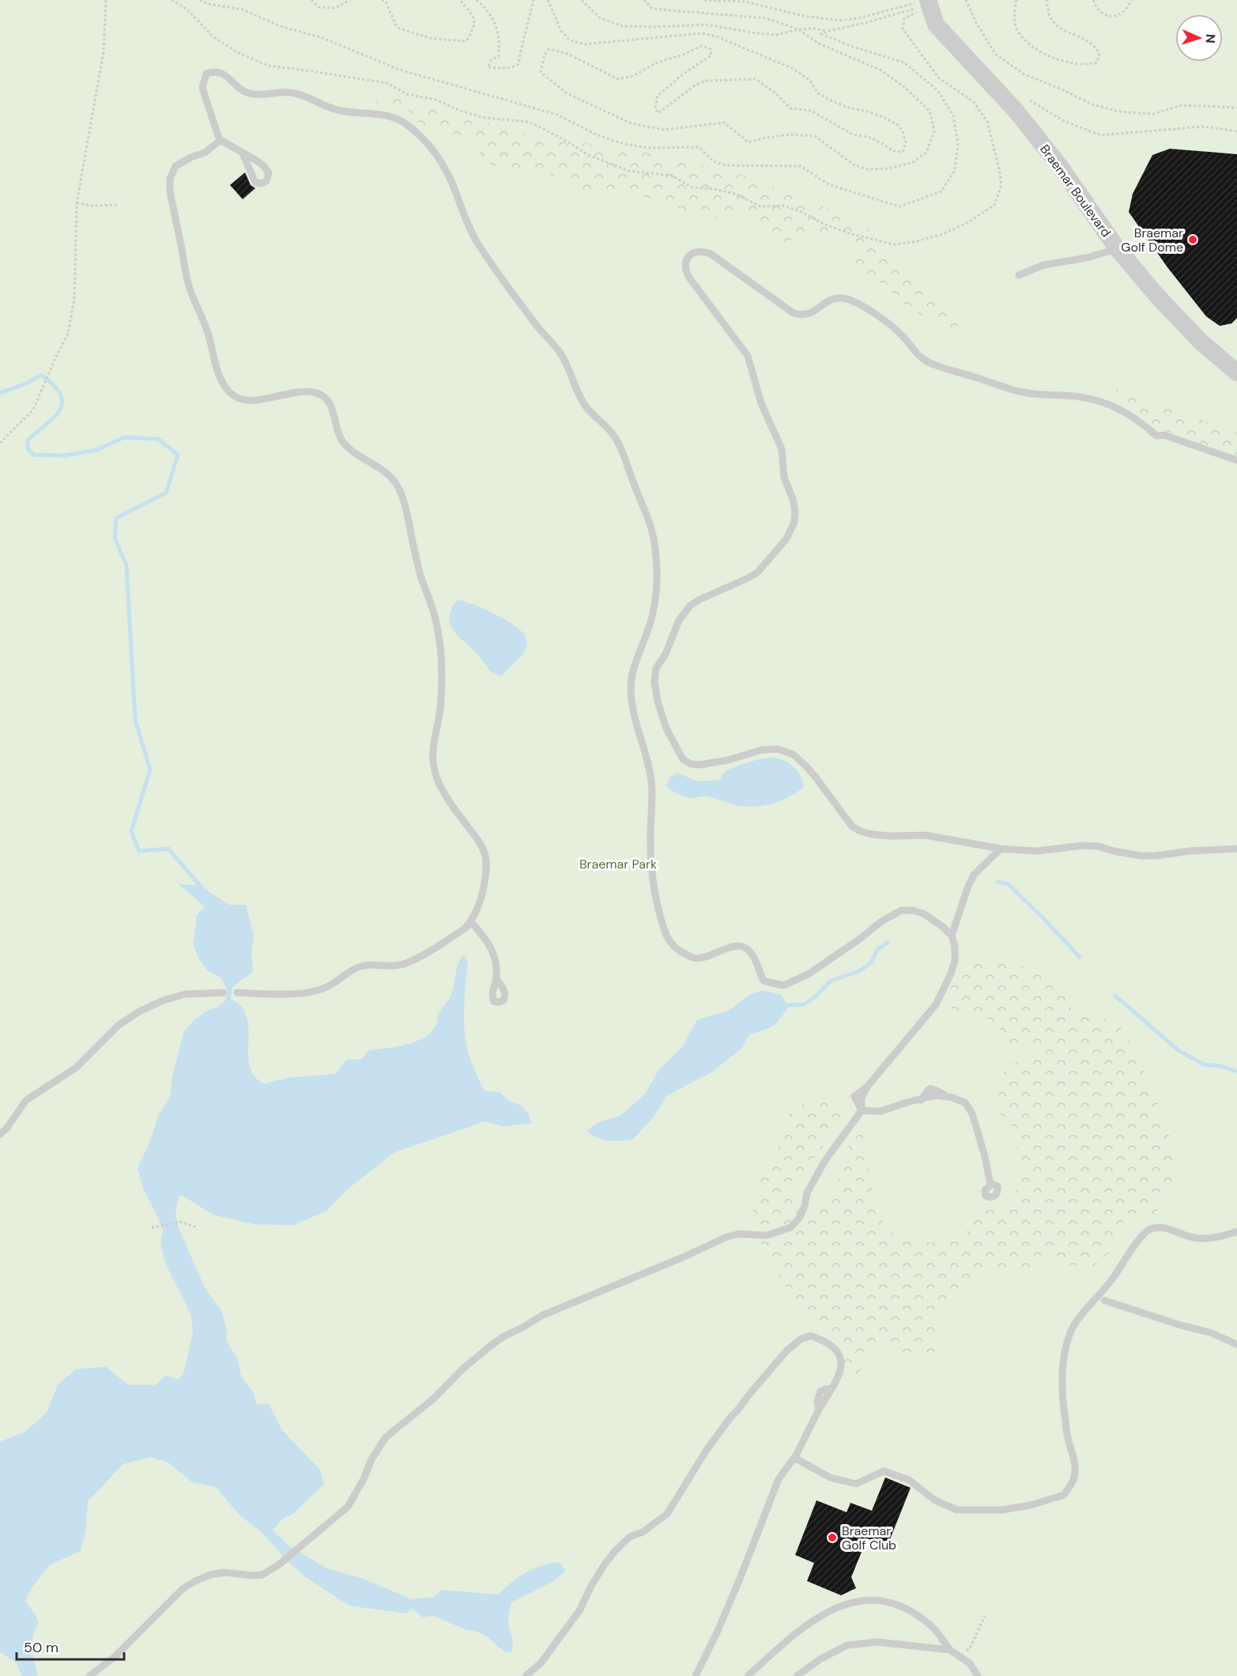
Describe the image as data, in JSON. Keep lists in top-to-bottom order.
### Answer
{
  "streets": {
    "street": ["Braemar Boulevard"]
  },
  "parks": ["Braemar Park"],
  "places": ["Braemar Golf Dome", "Braemar Golf Club"],
  "scale_bar": "50 m",
  "north": "right"
}
